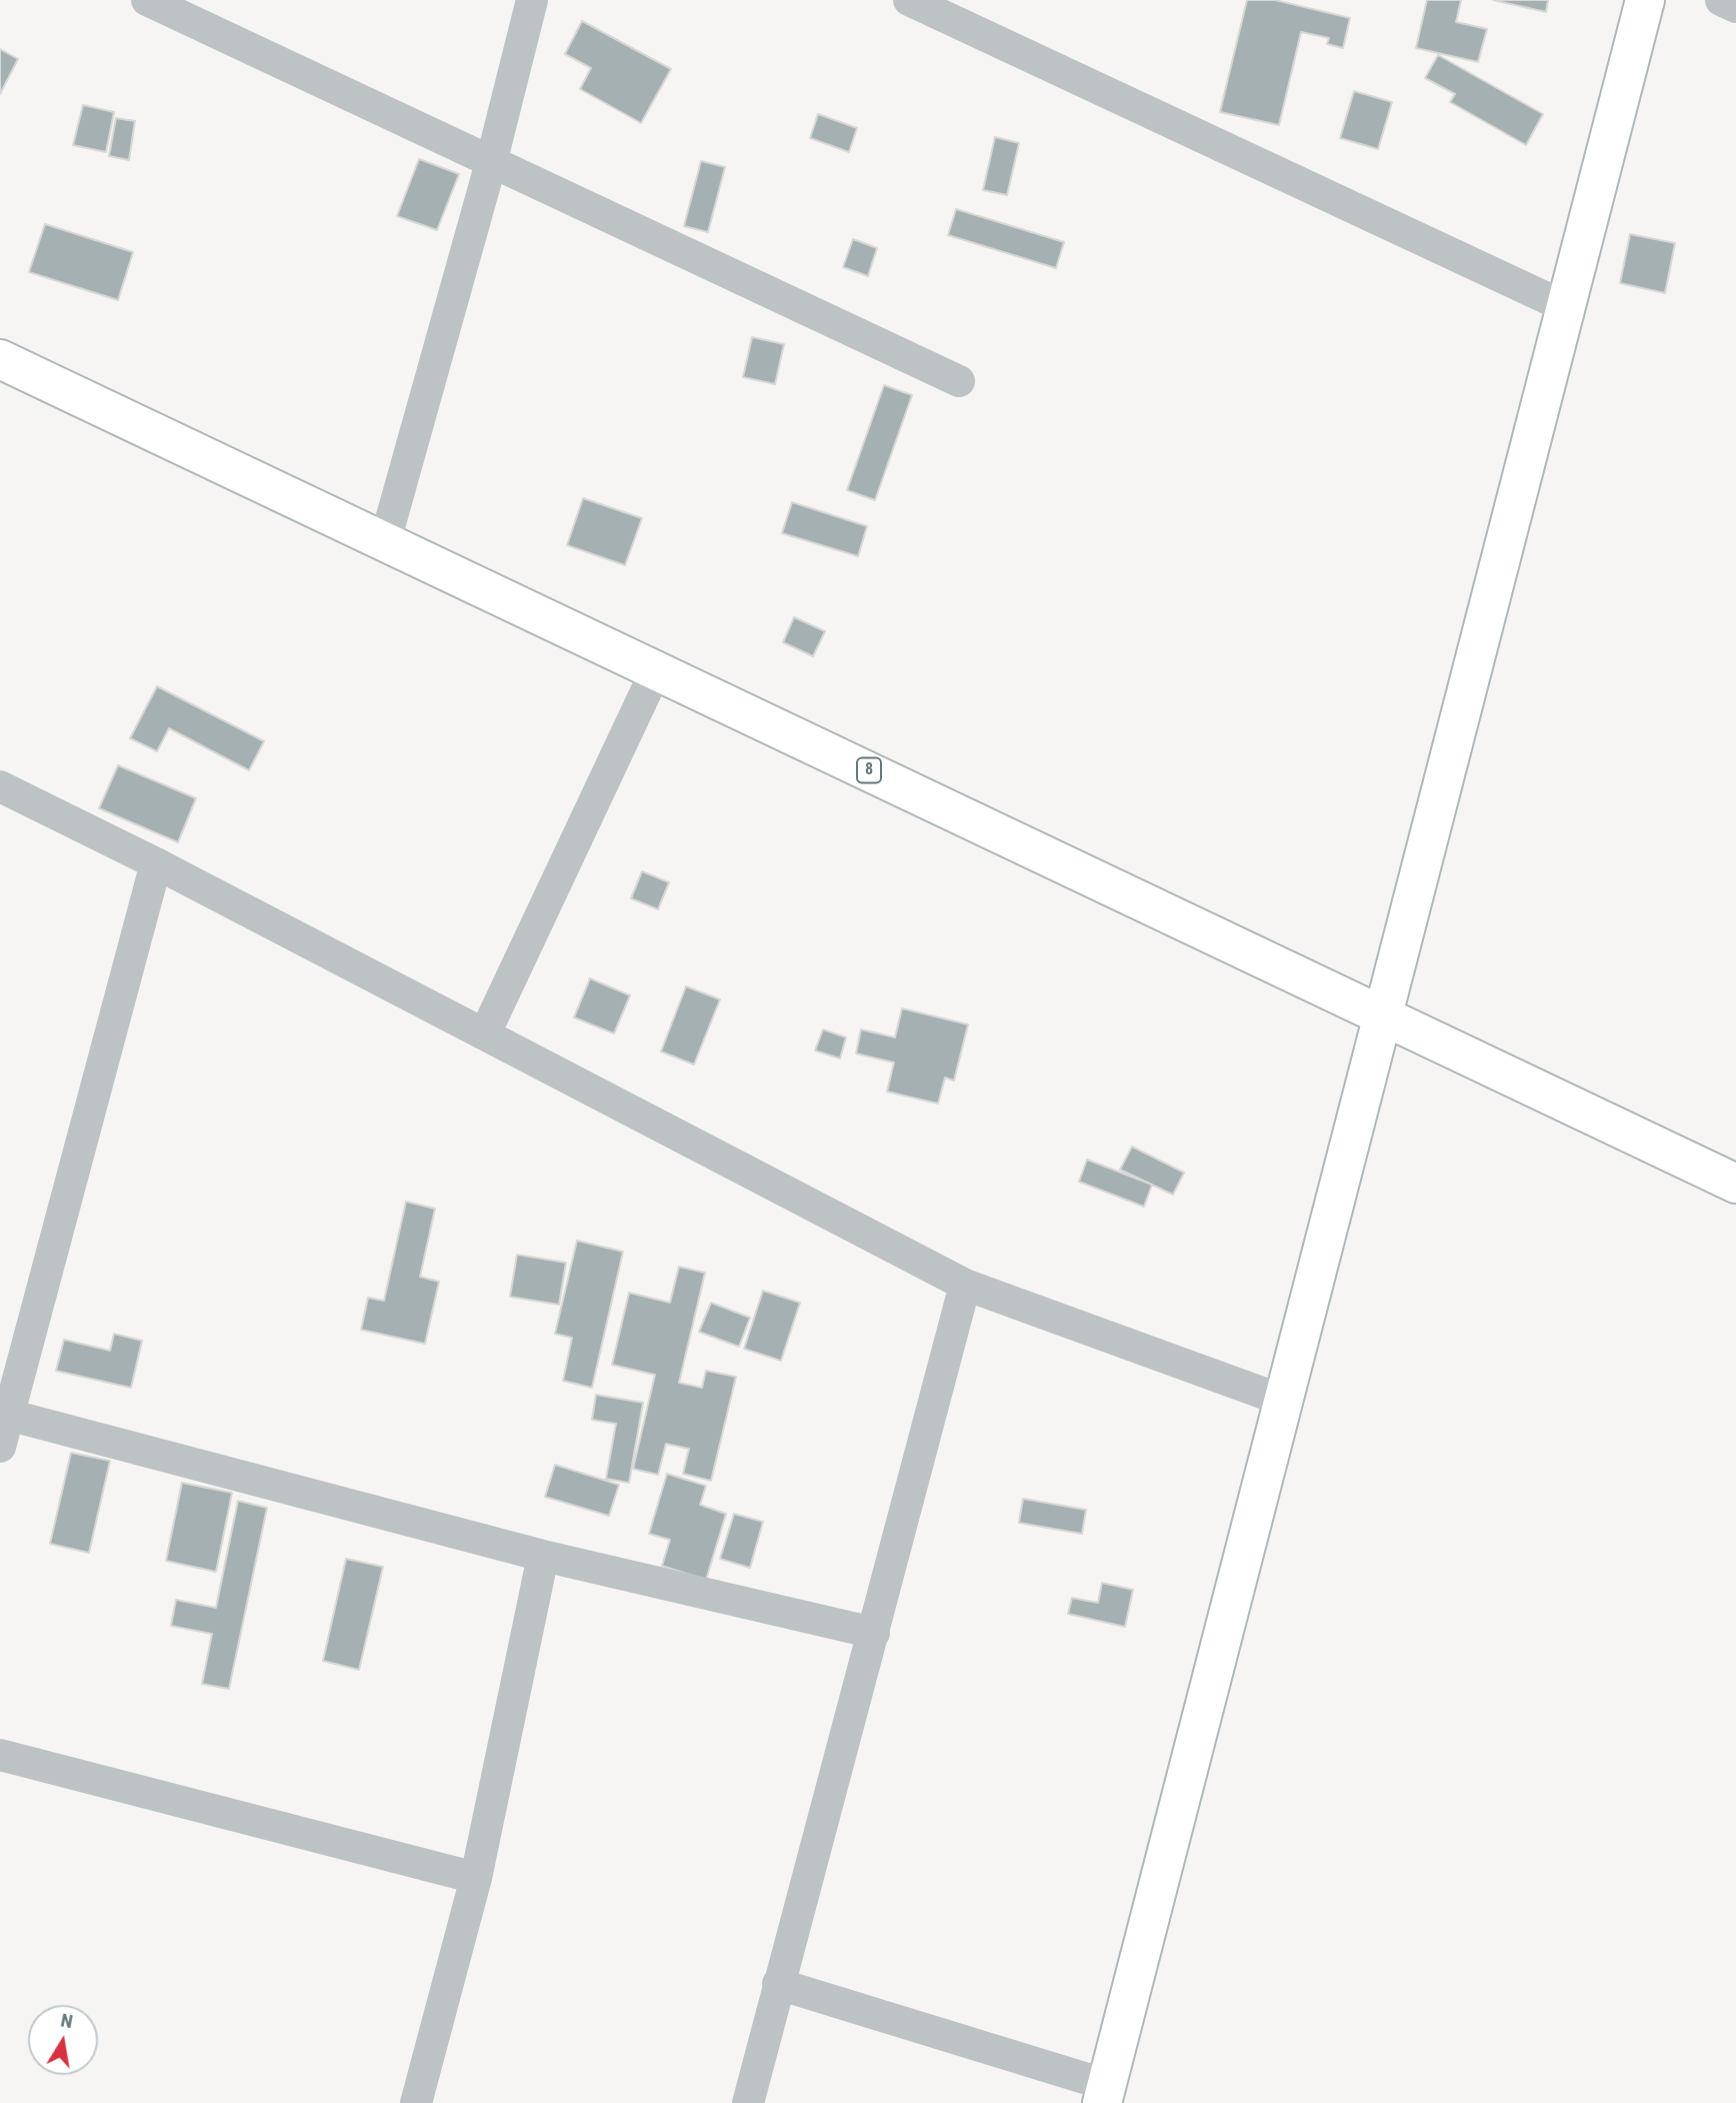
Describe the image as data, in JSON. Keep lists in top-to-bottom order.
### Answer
{
  "streets": {
    "street": ["8"]
  },
  "north": "top"
}
